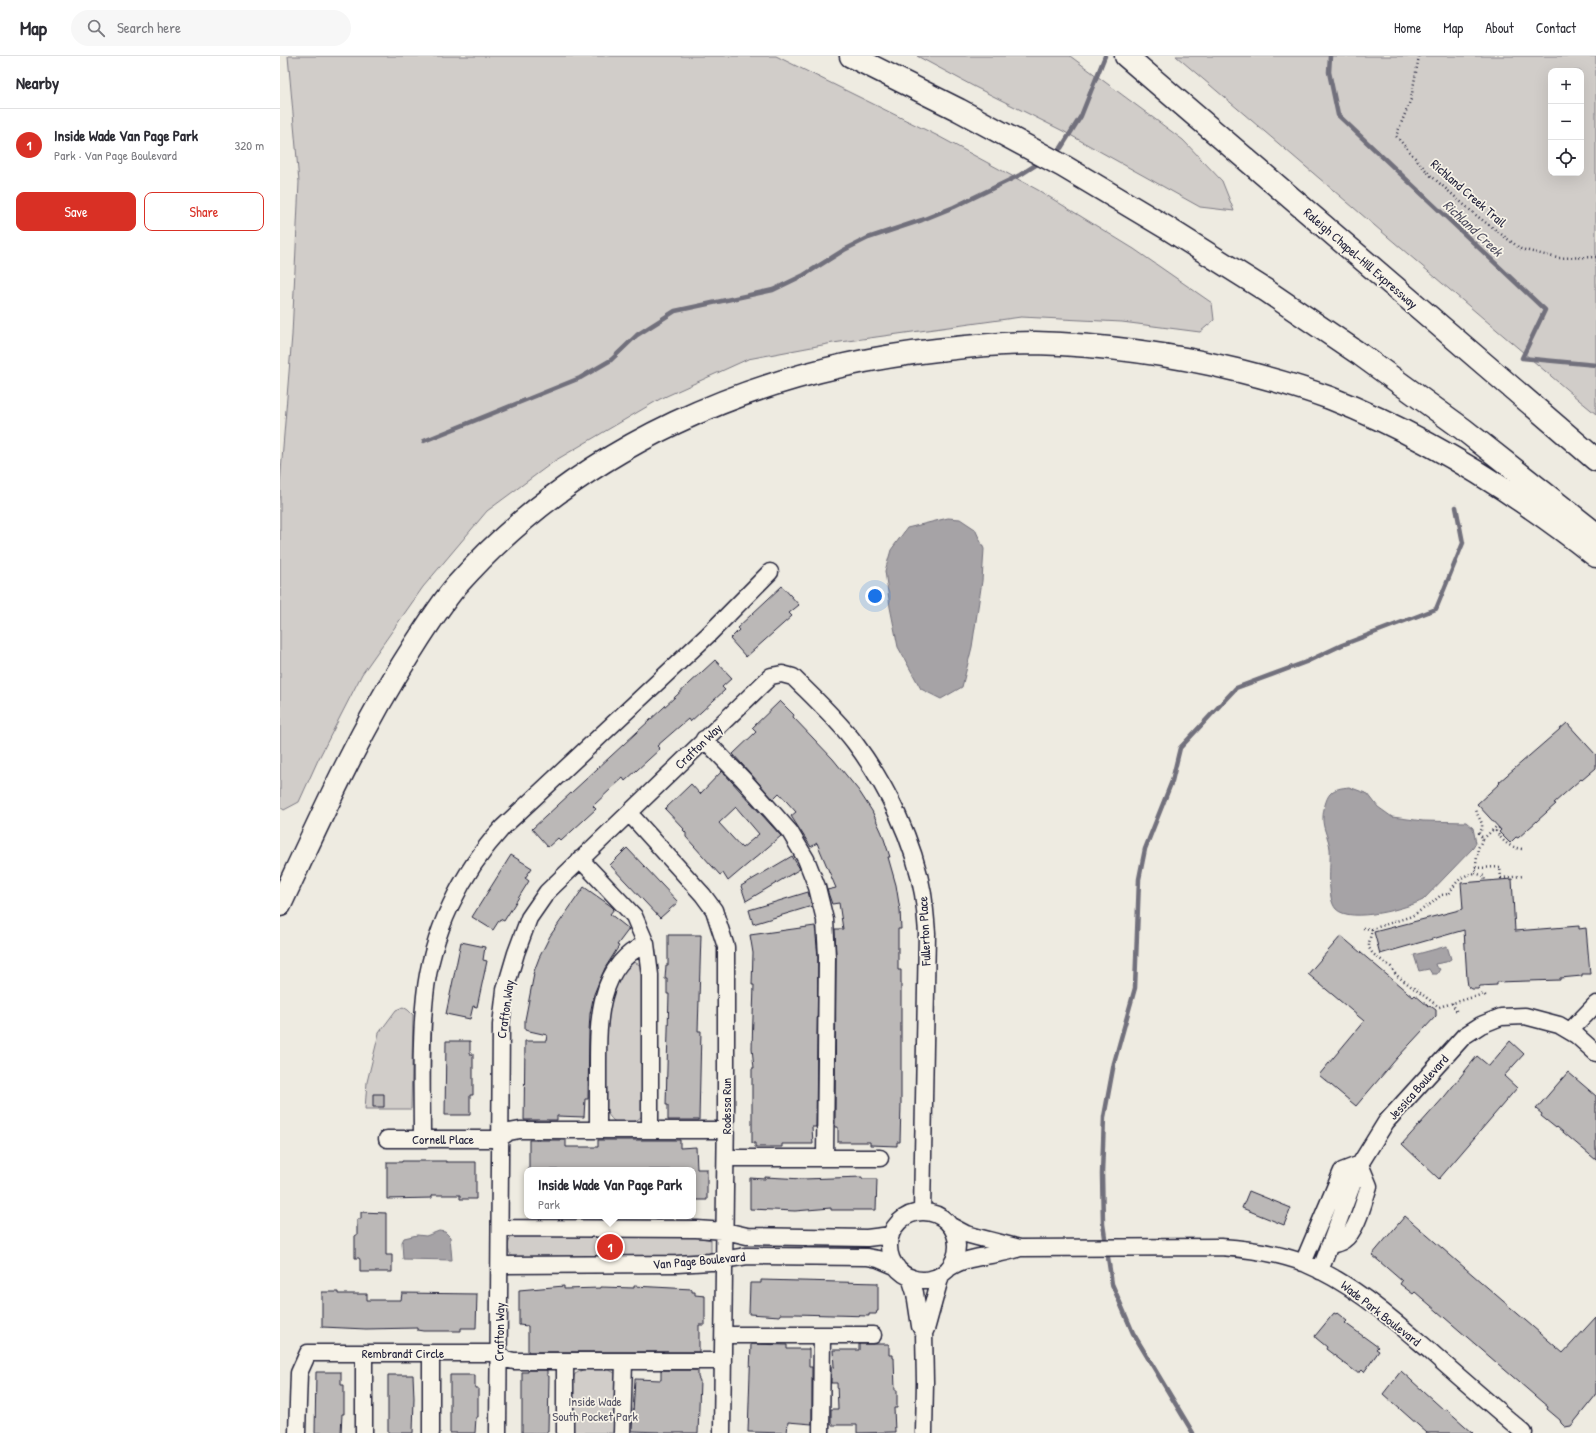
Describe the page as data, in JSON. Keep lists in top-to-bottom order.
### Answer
{
  "streets": {
    "highway": ["Raleigh Chapel–Hill Expressway"],
    "street": [
      "Crafton Way",
      "Fullerton Place",
      "Jessica Boulevard",
      "Rodessa Run",
      "Cornell Place",
      "Van Page Boulevard",
      "Wade Park Boulevard",
      "Rembrandt Circle"
    ],
    "path": ["Richland Creek Trail"]
  },
  "crossings": [
    ["Crafton Way", "Fullerton Place"],
    ["Crafton Way", "Rodessa Run"],
    ["Crafton Way", "Cornell Place"],
    ["Crafton Way", "Van Page Boulevard"],
    ["Crafton Way", "Rembrandt Circle"],
    ["Fullerton Place", "Van Page Boulevard"],
    ["Fullerton Place", "Wade Park Boulevard"],
    ["Jessica Boulevard", "Wade Park Boulevard"],
    ["Rodessa Run", "Van Page Boulevard"],
    ["Van Page Boulevard", "Wade Park Boulevard"]
  ],
  "water": ["Richland Creek"],
  "parks": ["Inside Wade South Pocket Park"],
  "page": {
    "header": "Map",
    "search": "Search here",
    "nav": [
      "Home",
      "Map",
      "About",
      "Contact"
    ],
    "heading": "Nearby",
    "map_buttons": ["+", "−"],
    "list": [
      {
        "mark": "1",
        "name": "Inside Wade Van Page Park",
        "note": "Park · Van Page Boulevard",
        "value": "320 m"
      }
    ],
    "buttons": ["Save", "Share"],
    "popup": ["Inside Wade Van Page Park", "Park"],
    "pins": "1"
  }
}
